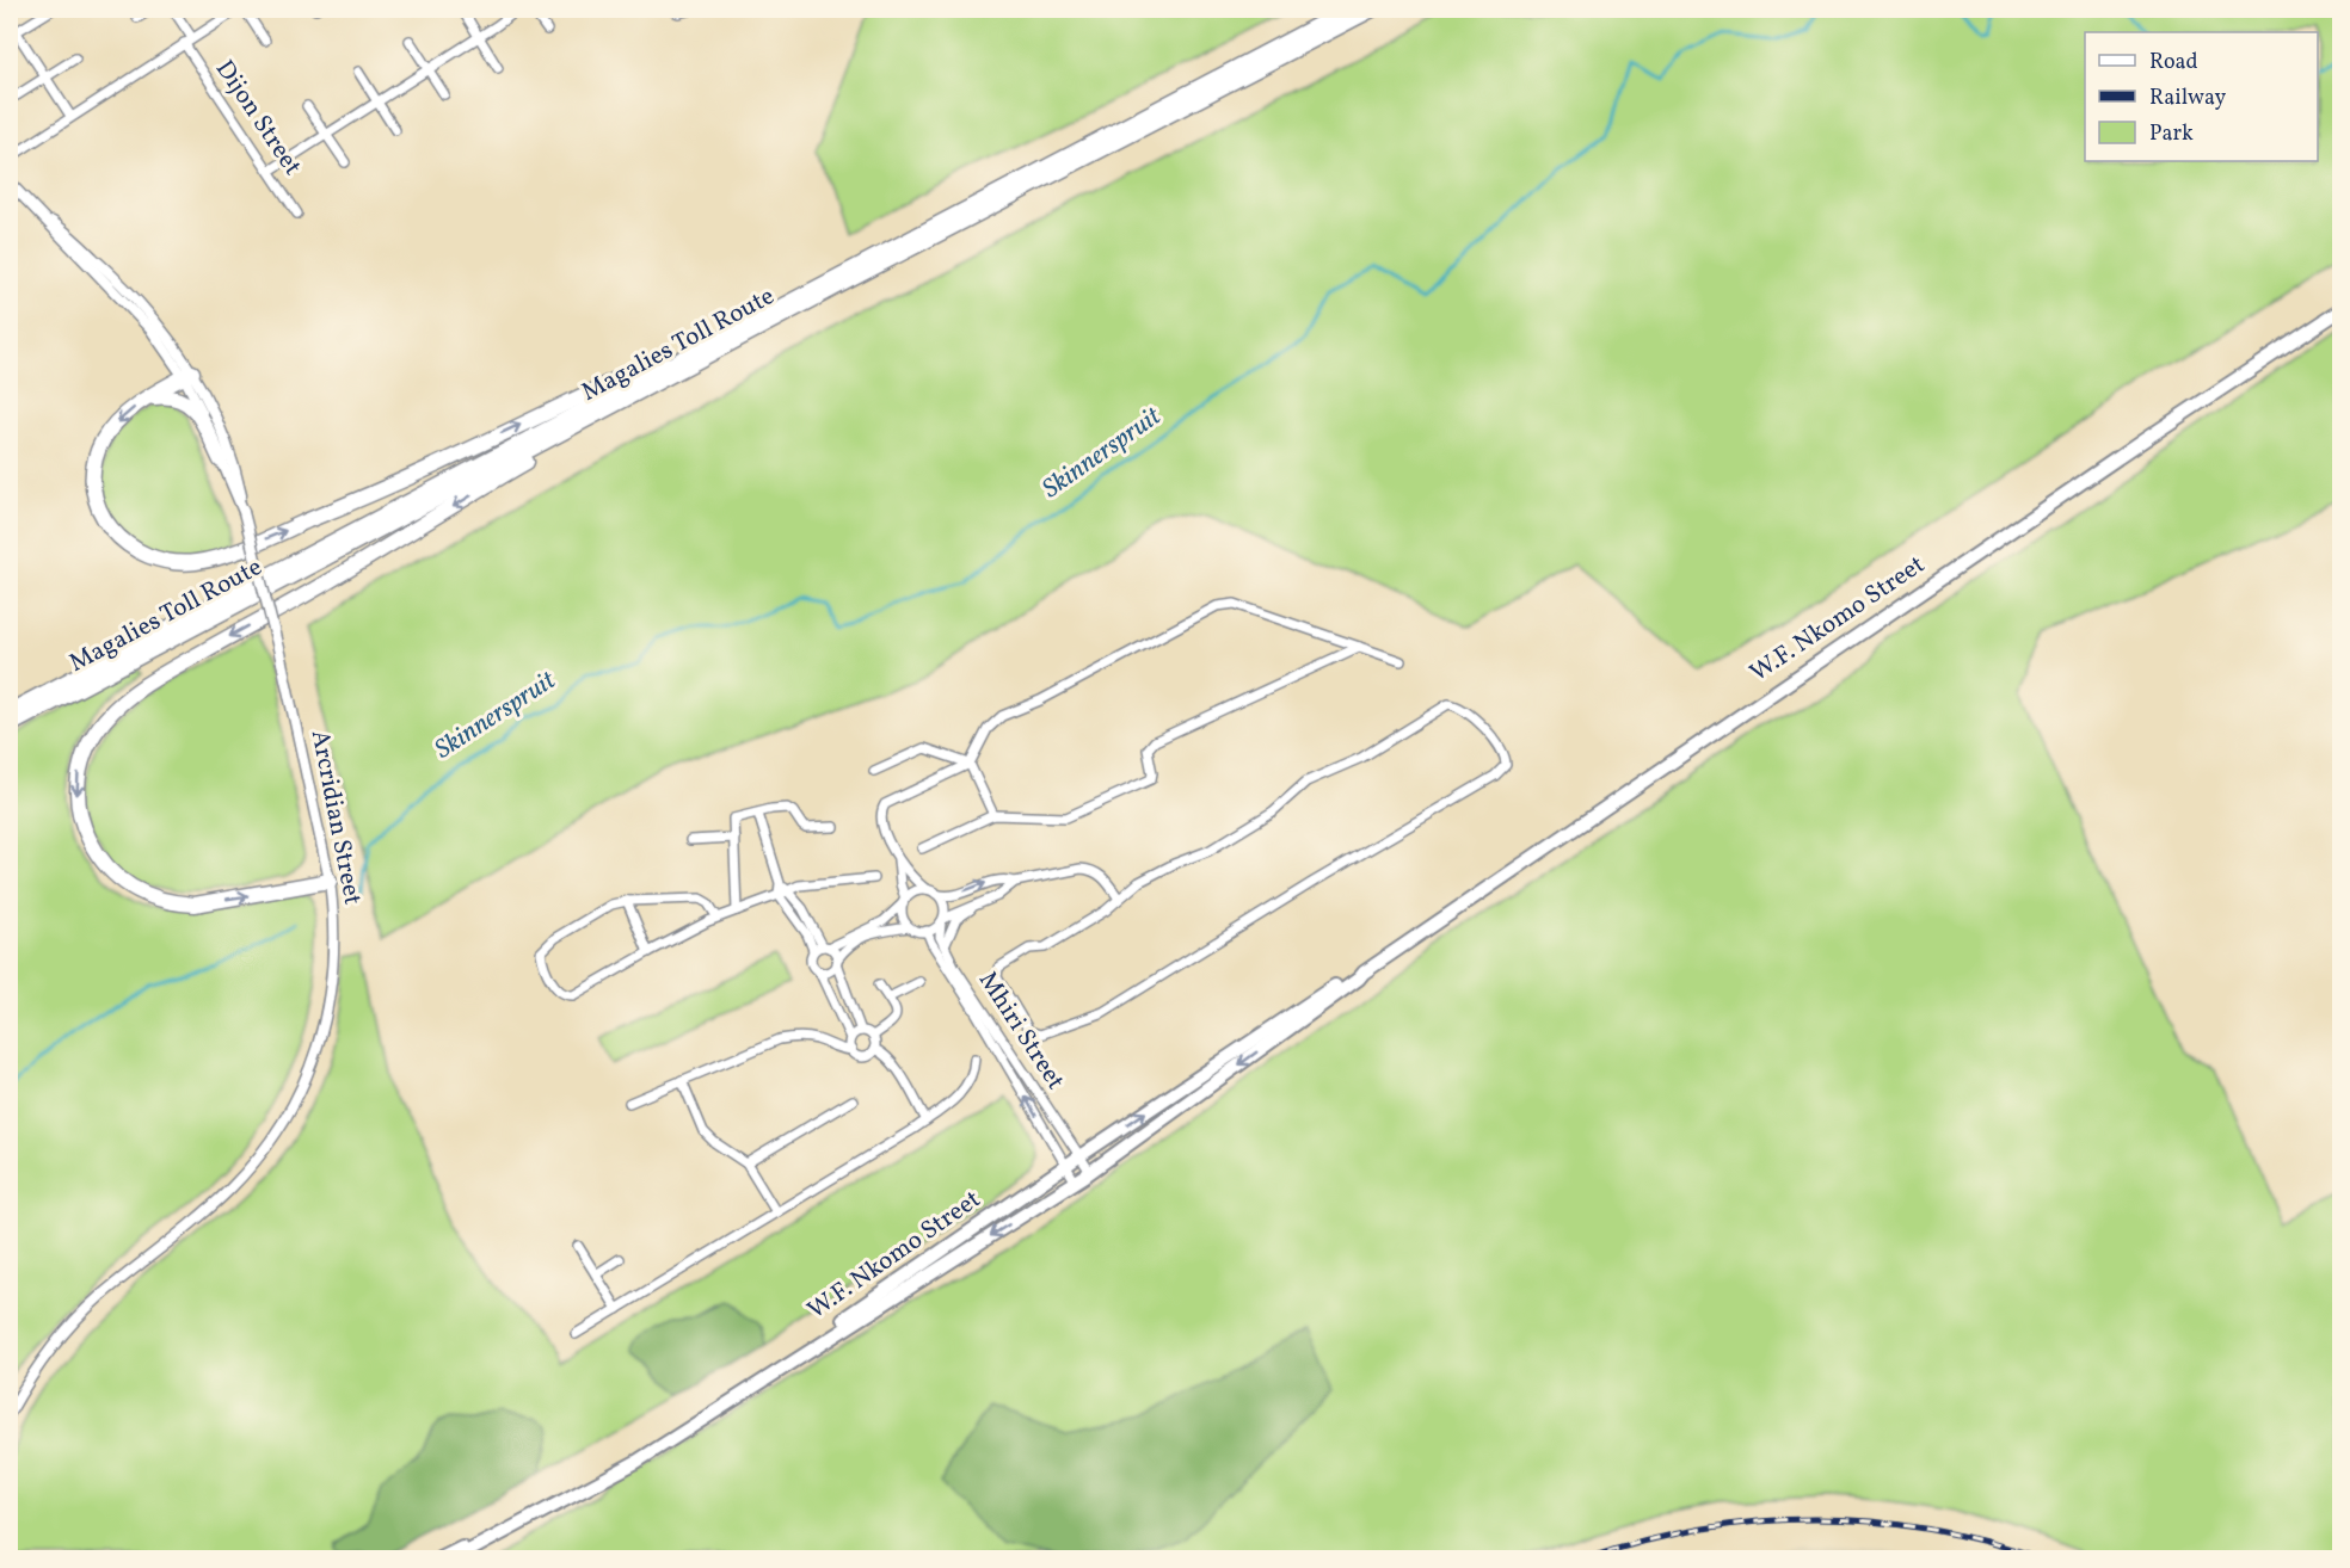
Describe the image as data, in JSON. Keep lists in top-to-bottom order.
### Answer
{
  "streets": {
    "highway": ["Magalies Toll Route"],
    "main road": ["W.F. Nkomo Street"],
    "street": ["Dijon Street", "Arcridian Street", "Mhiri Street"]
  },
  "crossings": [
    ["W.F. Nkomo Street", "Mhiri Street"]
  ],
  "water": ["Skinnerspruit"],
  "legend": ["Road", "Railway", "Park"]
}
